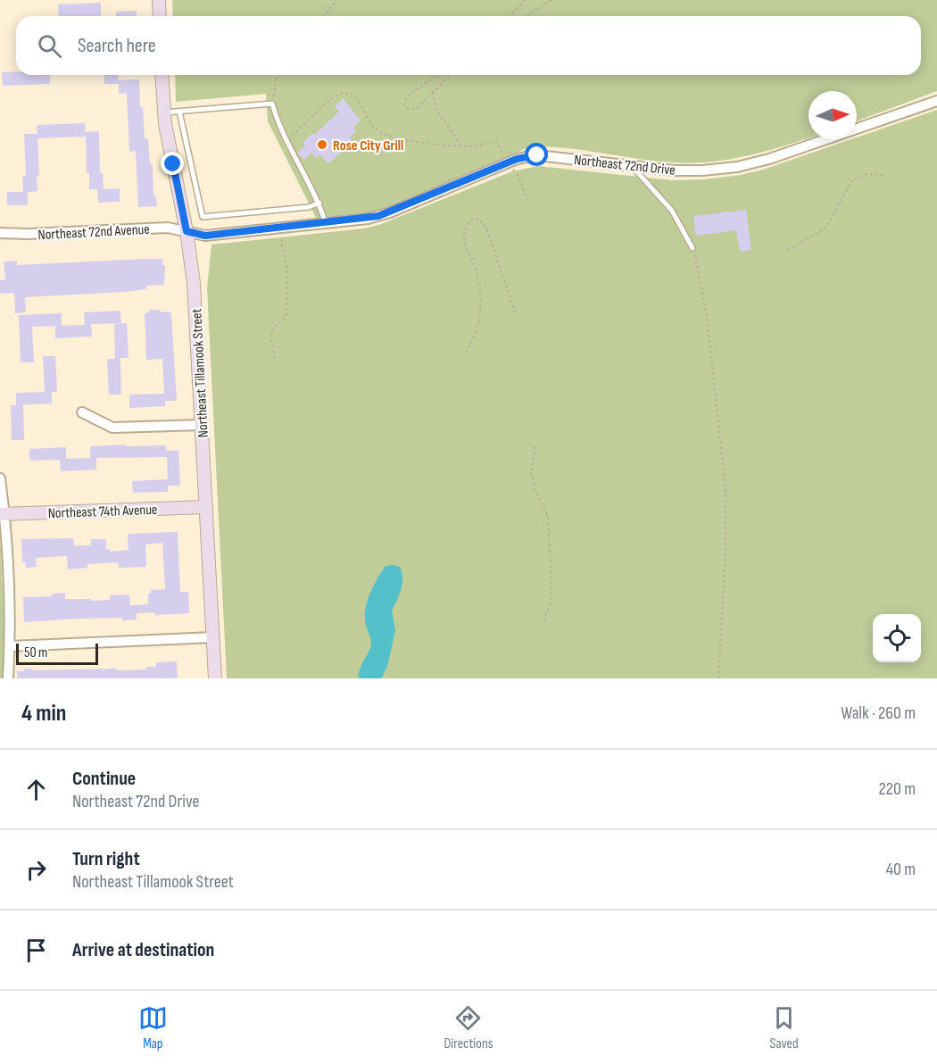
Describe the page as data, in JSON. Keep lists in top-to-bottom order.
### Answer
{
  "streets": {
    "street": [
      "Northeast 72nd Drive",
      "Northeast 72nd Avenue",
      "Northeast Tillamook Street",
      "Northeast 74th Avenue"
    ]
  },
  "crossings": [
    ["Northeast 72nd Drive", "Northeast 72nd Avenue"],
    ["Northeast 72nd Drive", "Northeast Tillamook Street"],
    ["Northeast 72nd Avenue", "Northeast Tillamook Street"],
    ["Northeast Tillamook Street", "Northeast 74th Avenue"]
  ],
  "places": ["Rose City Grill"],
  "scale_bar": "50 m",
  "north": "right",
  "page": {
    "search": "Search here",
    "scale": "50 m",
    "heading": ["4 min", "Walk · 260 m"],
    "list": [
      ["Continue", "Northeast 72nd Drive", "220 m"],
      ["Turn right", "Northeast Tillamook Street", "40 m"],
      "Arrive at destination"
    ],
    "nav": ["Map", "Directions", "Saved"]
  }
}
